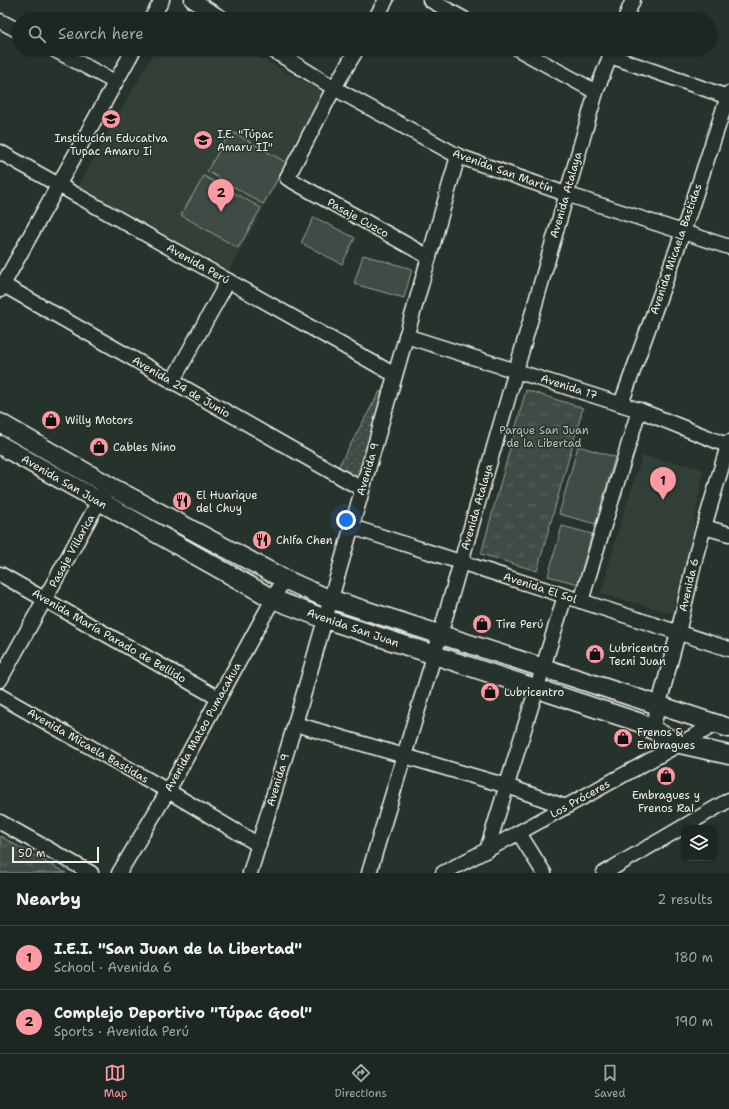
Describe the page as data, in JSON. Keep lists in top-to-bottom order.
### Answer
{
  "streets": {
    "main road": ["Avenida San Juan"],
    "street": [
      "Avenida San Martín",
      "Avenida Atalaya",
      "Pasaje Cuzco",
      "Avenida Micaela Bastidas",
      "Avenida Perú",
      "Avenida 24 de Junio",
      "Avenida 17",
      "Avenida 9",
      "Pasaje Villarica",
      "Avenida 6",
      "Avenida El Sol",
      "Avenida María Parado de Bellido",
      "Avenida Mateo Pumacahua",
      "Los Próceres"
    ]
  },
  "crossings": [
    ["Avenida San Martín", "Avenida Atalaya"],
    ["Avenida San Martín", "Pasaje Cuzco"],
    ["Avenida San Martín", "Avenida Micaela Bastidas"],
    ["Avenida San Martín", "Avenida 9"],
    ["Avenida Atalaya", "Avenida 17"],
    ["Avenida Atalaya", "Avenida San Juan"],
    ["Avenida Atalaya", "Avenida El Sol"],
    ["Pasaje Cuzco", "Avenida 9"],
    ["Avenida Micaela Bastidas", "Avenida 17"],
    ["Avenida Micaela Bastidas", "Avenida 9"],
    ["Avenida Micaela Bastidas", "Avenida Mateo Pumacahua"],
    ["Avenida Perú", "Avenida 9"],
    ["Avenida 24 de Junio", "Avenida 9"],
    ["Avenida 17", "Avenida 9"],
    ["Avenida 17", "Avenida 6"],
    ["Avenida 9", "Avenida San Juan"],
    ["Avenida 9", "Avenida El Sol"],
    ["Avenida San Juan", "Pasaje Villarica"],
    ["Avenida San Juan", "Avenida 6"],
    ["Avenida San Juan", "Avenida Mateo Pumacahua"],
    ["Avenida San Juan", "Los Próceres"],
    ["Pasaje Villarica", "Avenida María Parado de Bellido"],
    ["Avenida 6", "Avenida El Sol"],
    ["Avenida María Parado de Bellido", "Avenida Mateo Pumacahua"]
  ],
  "parks": ["Parque San Juan de la Libertad"],
  "places": {
    "school or university": ["Institución Educativa Tupac Amaru Ii", "I.E. \"Túpac Amaru II\""],
    "shop": [
      "Willy Motors",
      "Cables Nino",
      "Tire Perú",
      "Lubricentro Tecni Juan",
      "Lubricentro",
      "Frenos & Embragues",
      "Embragues y Frenos Rai"
    ],
    "restaurant": ["El Huarique del Chuy", "Chifa Chen"]
  },
  "scale_bar": "50 m",
  "page": {
    "search": "Search here",
    "pins": ["2", "1"],
    "scale": "50 m",
    "heading": ["Nearby", "2 results"],
    "list": [
      {
        "mark": "1",
        "name": "I.E.I. \"San Juan de la Libertad\"",
        "note": "School · Avenida 6",
        "value": "180 m"
      },
      {
        "mark": "2",
        "name": "Complejo Deportivo \"Túpac Gool\"",
        "note": "Sports · Avenida Perú",
        "value": "190 m"
      }
    ],
    "nav": ["Map", "Directions", "Saved"]
  }
}
